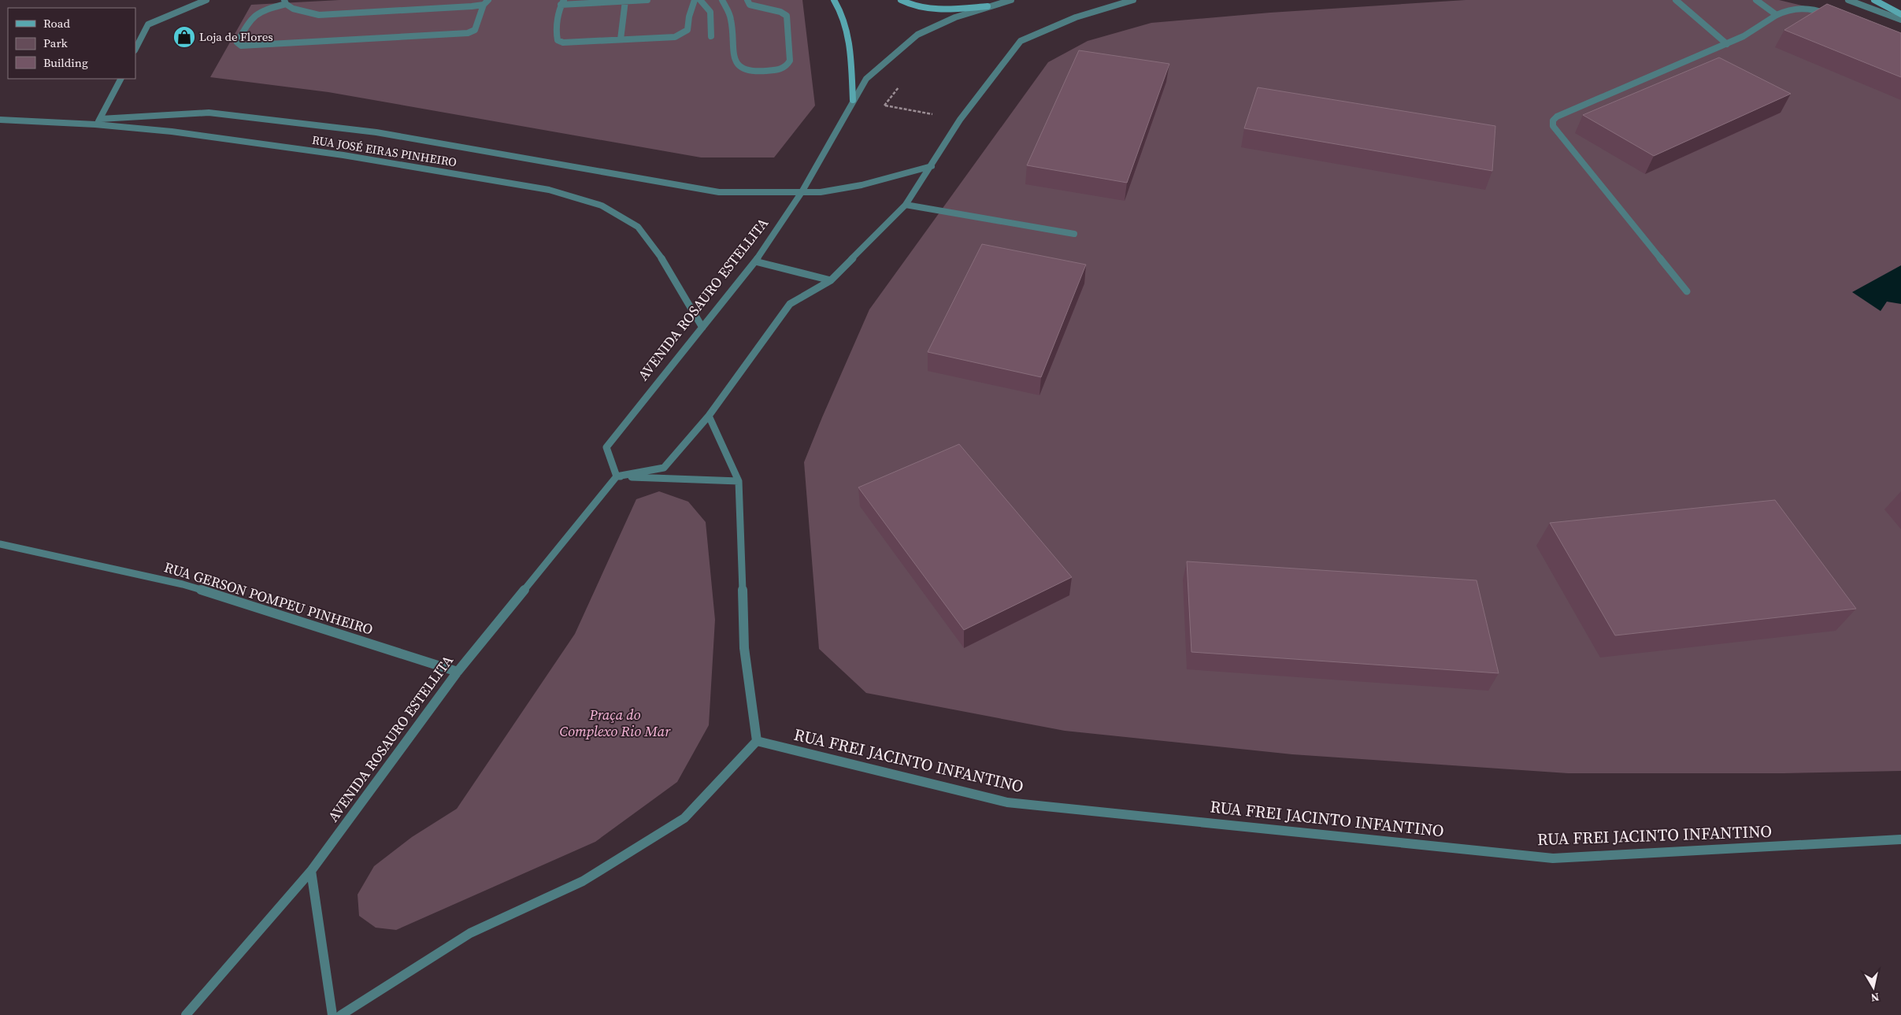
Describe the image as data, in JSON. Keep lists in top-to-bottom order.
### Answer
{
  "streets": {
    "street": [
      "RUA JOSÉ EIRAS PINHEIRO",
      "AVENIDA ROSAURO ESTELLITA",
      "RUA GERSON POMPEU PINHEIRO",
      "RUA FREI JACINTO INFANTINO"
    ]
  },
  "crossings": [
    ["RUA JOSÉ EIRAS PINHEIRO", "AVENIDA ROSAURO ESTELLITA"],
    ["AVENIDA ROSAURO ESTELLITA", "RUA GERSON POMPEU PINHEIRO"]
  ],
  "parks": ["Praça do Complexo Rio Mar"],
  "places": {
    "shop": ["Loja de Flores"]
  },
  "legend": ["Road", "Park", "Building"],
  "north": "bottom"
}
